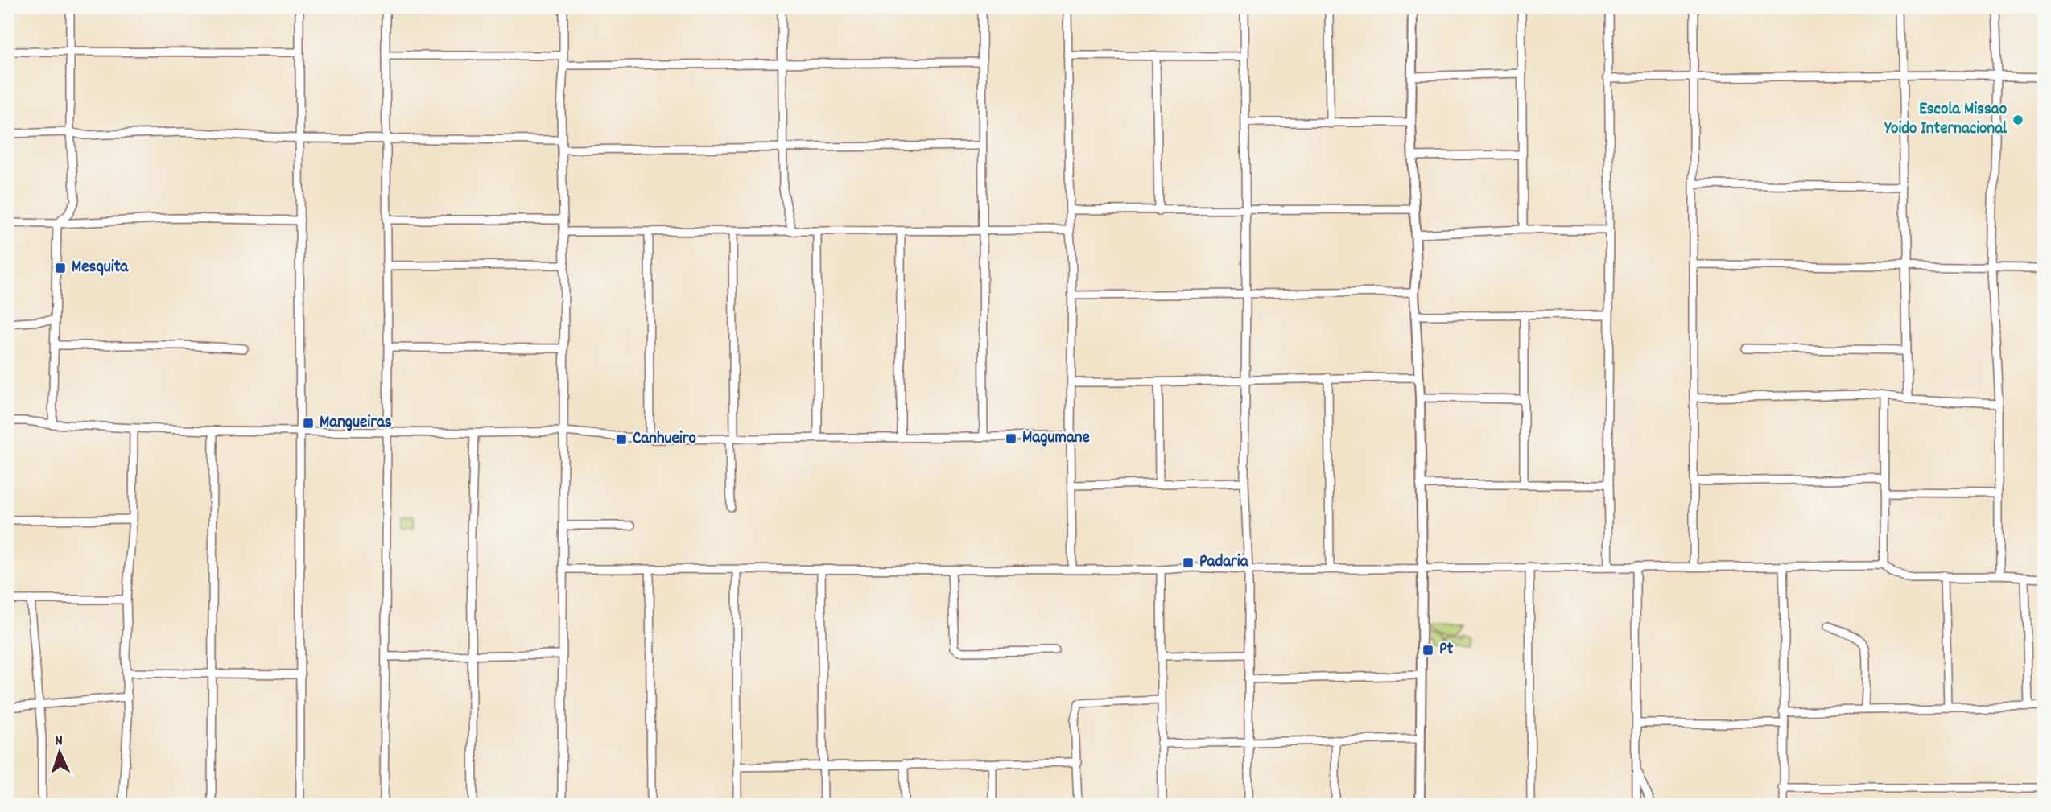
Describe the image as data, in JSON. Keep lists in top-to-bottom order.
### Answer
{
  "places": {
    "other": ["Escola Missao Yoido Internacional"],
    "transit": [
      "Mesquita",
      "Mangueiras",
      "Magumane",
      "Canhueiro",
      "Padaria",
      "Pt"
    ]
  },
  "north": "top"
}
